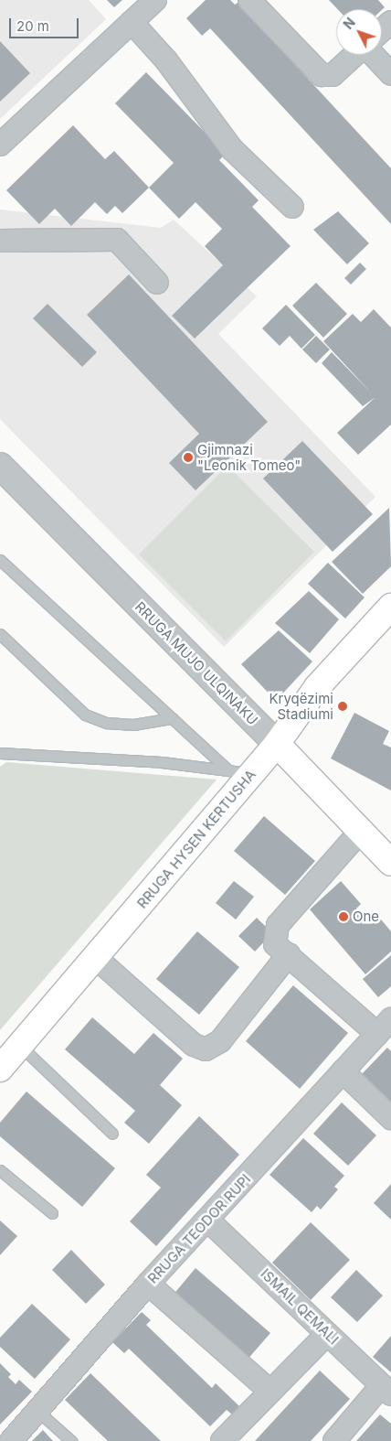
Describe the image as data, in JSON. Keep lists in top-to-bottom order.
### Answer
{
  "streets": {
    "main road": ["RRUGA MUJO ULQINAKU", "RRUGA HYSEN KERTUSHA"],
    "street": ["RRUGA TEODOR RUPI", "ISMAIL QEMALI"]
  },
  "crossings": [
    ["RRUGA MUJO ULQINAKU", "RRUGA HYSEN KERTUSHA"],
    ["RRUGA TEODOR RUPI", "ISMAIL QEMALI"]
  ],
  "places": ["Gjimnazi \"Leonik Tomeo\"", "Kryqëzimi Stadiumi", "One"],
  "scale_bar": "20 m",
  "north": "top left"
}
